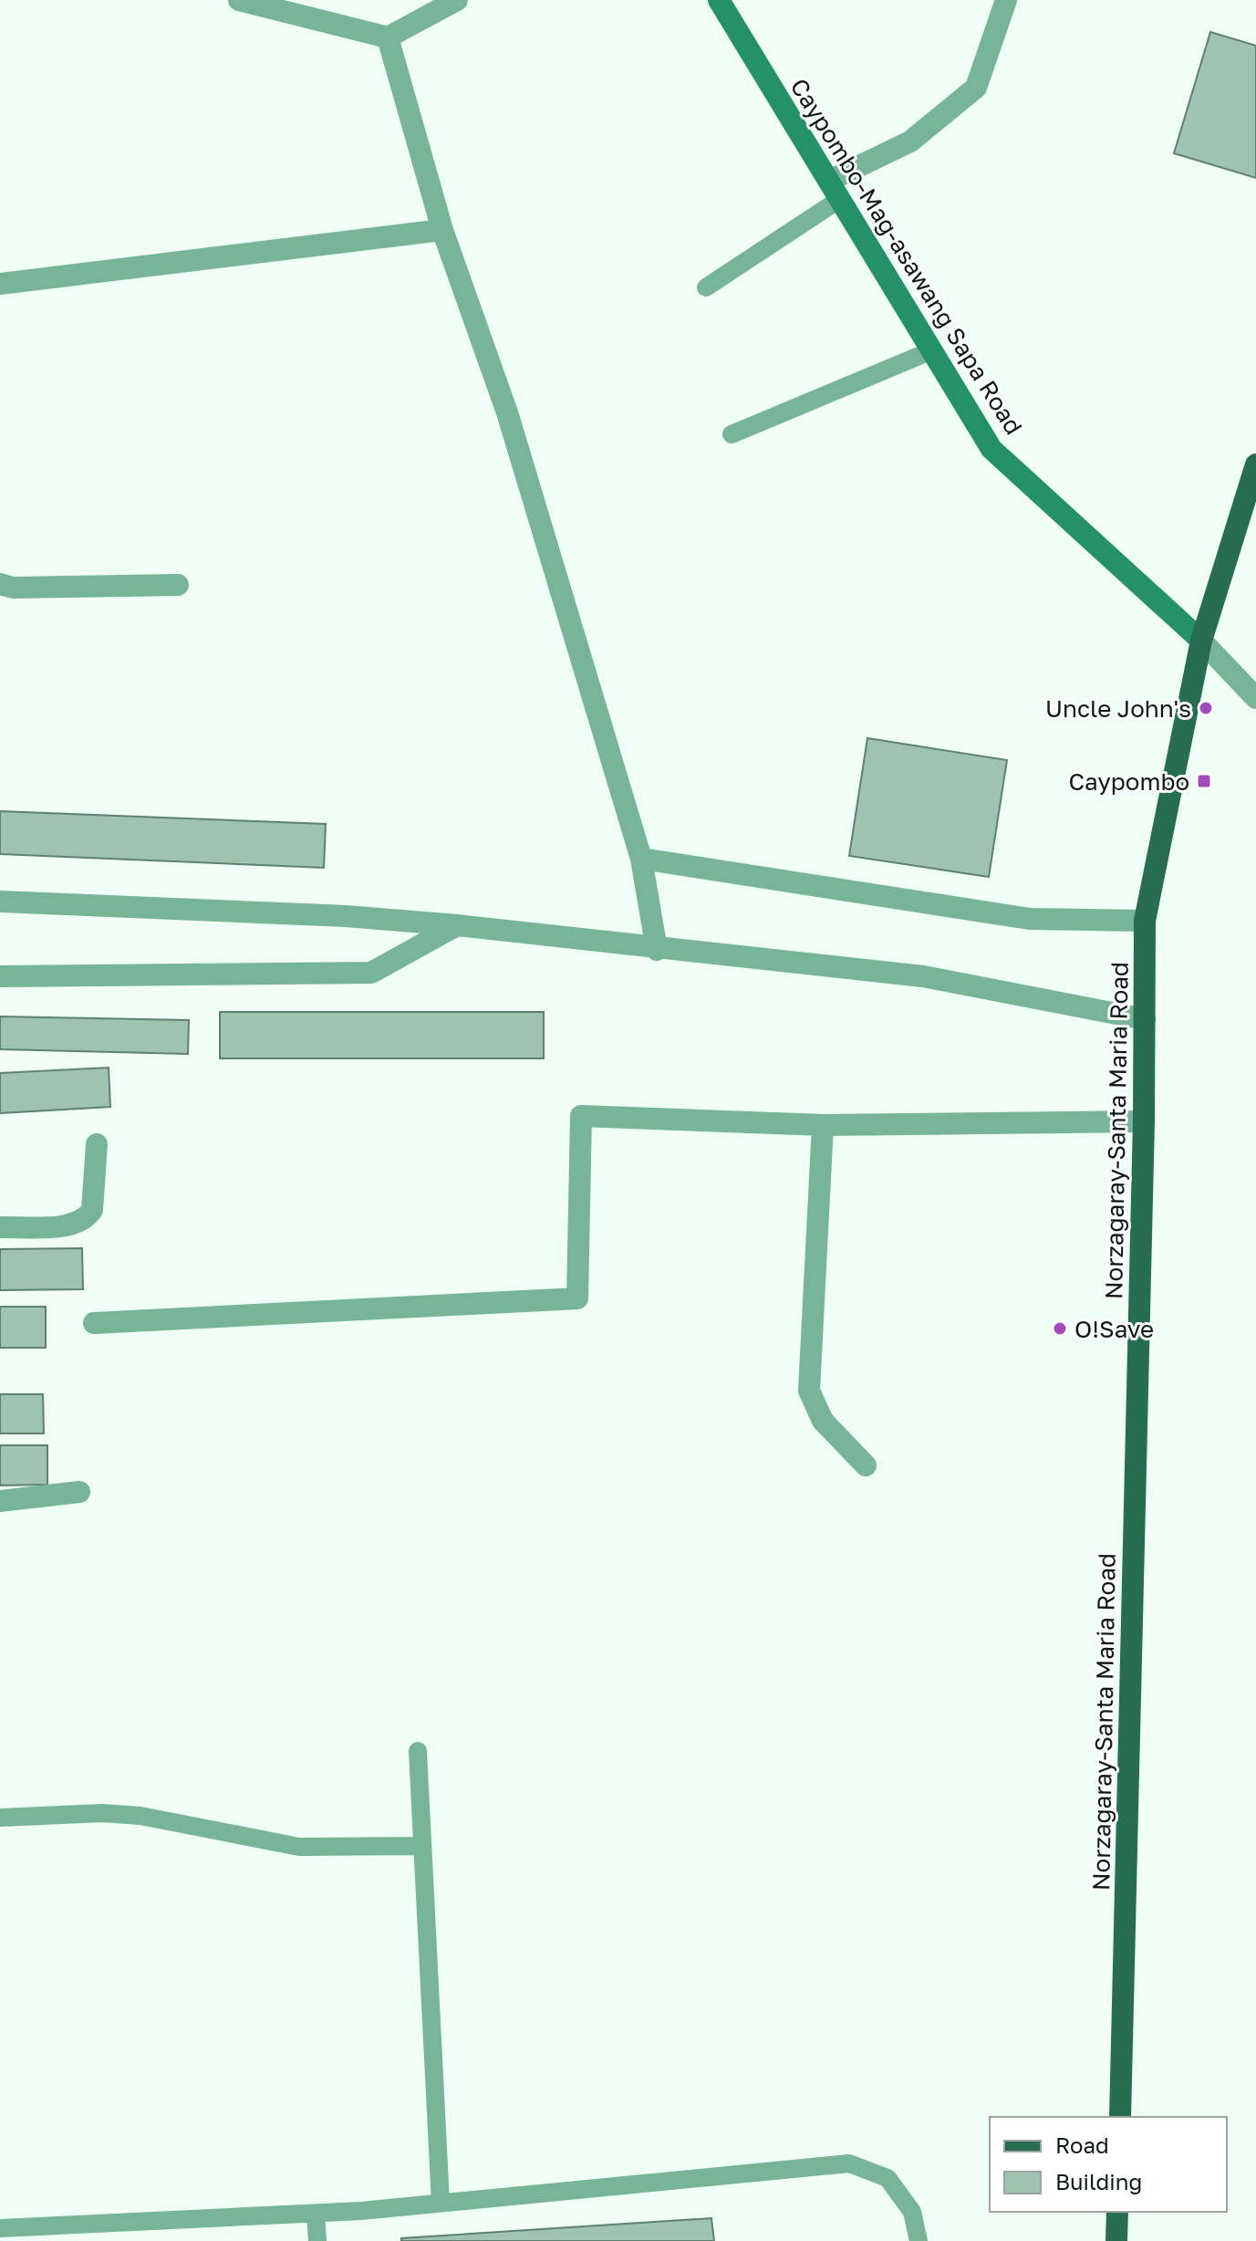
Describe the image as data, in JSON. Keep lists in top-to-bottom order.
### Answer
{
  "streets": {
    "main road": ["Norzagaray-Santa Maria Road"],
    "street": ["Caypombo-Mag-asawang Sapa Road"]
  },
  "crossings": [
    ["Caypombo-Mag-asawang Sapa Road", "Norzagaray-Santa Maria Road"]
  ],
  "places": {
    "other": ["Uncle John's", "O!Save"],
    "transit": ["Caypombo"]
  },
  "legend": ["Road", "Building"]
}
